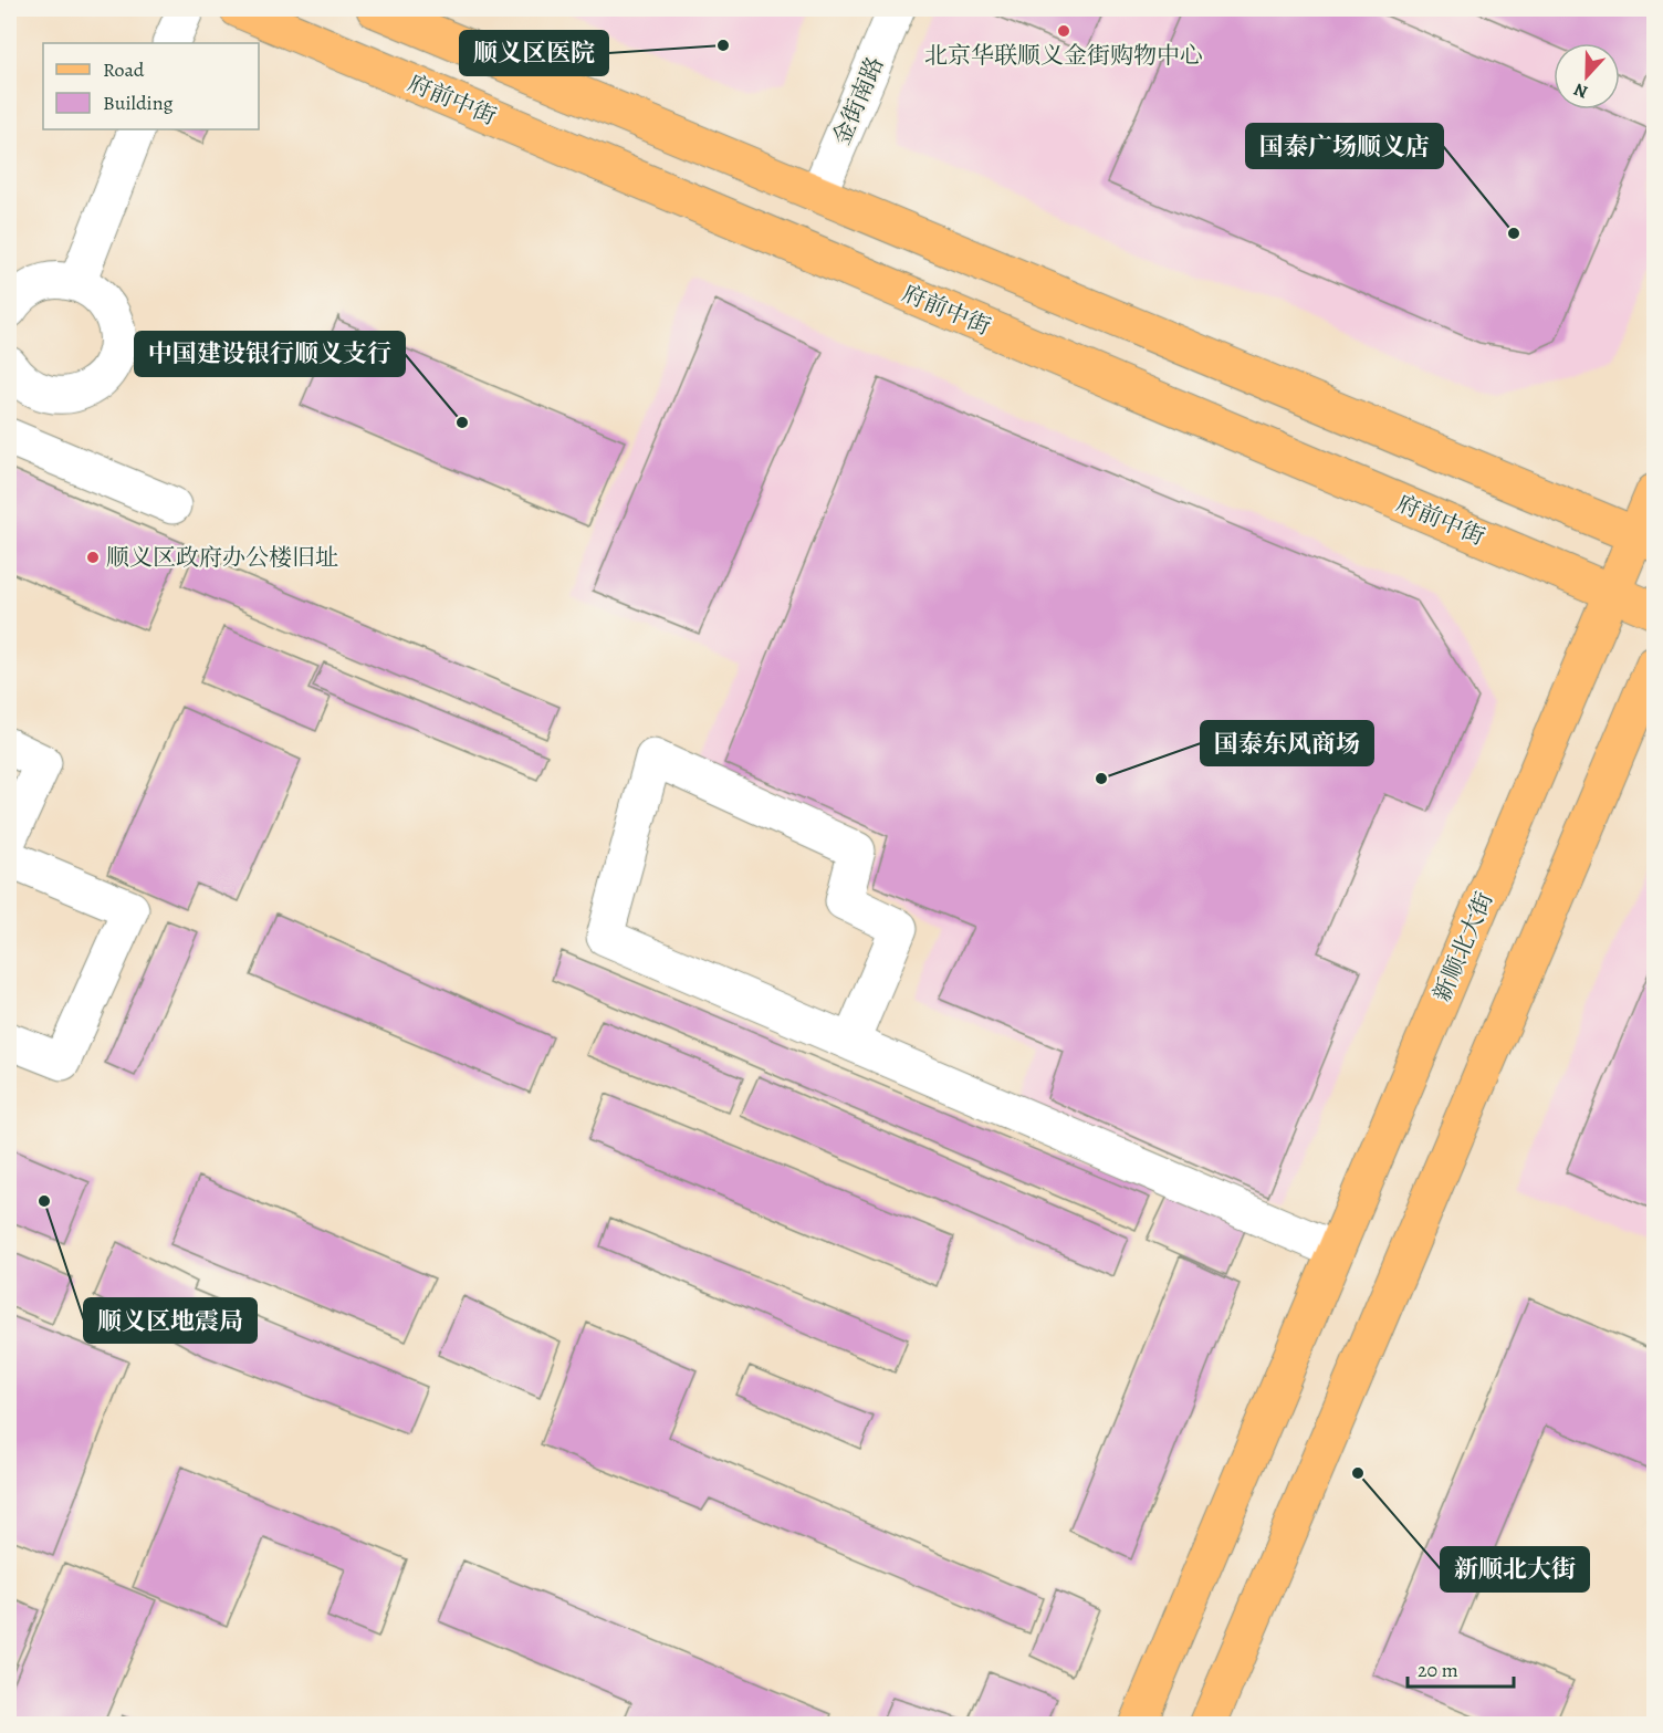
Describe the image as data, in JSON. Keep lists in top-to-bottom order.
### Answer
{
  "streets": {
    "main road": ["府前中街", "新顺北大街"],
    "street": ["金街南路"]
  },
  "crossings": [
    ["府前中街", "新顺北大街"]
  ],
  "places": [
    "北京华联顺义金街购物中心",
    "顺义区医院",
    "国泰广场顺义店",
    "中国建设银行顺义支行",
    "顺义区政府办公楼旧址",
    "国泰东风商场",
    "顺义区地震局",
    "新顺北大街"
  ],
  "legend": ["Road", "Building"],
  "scale_bar": "20 m",
  "north": "bottom"
}
